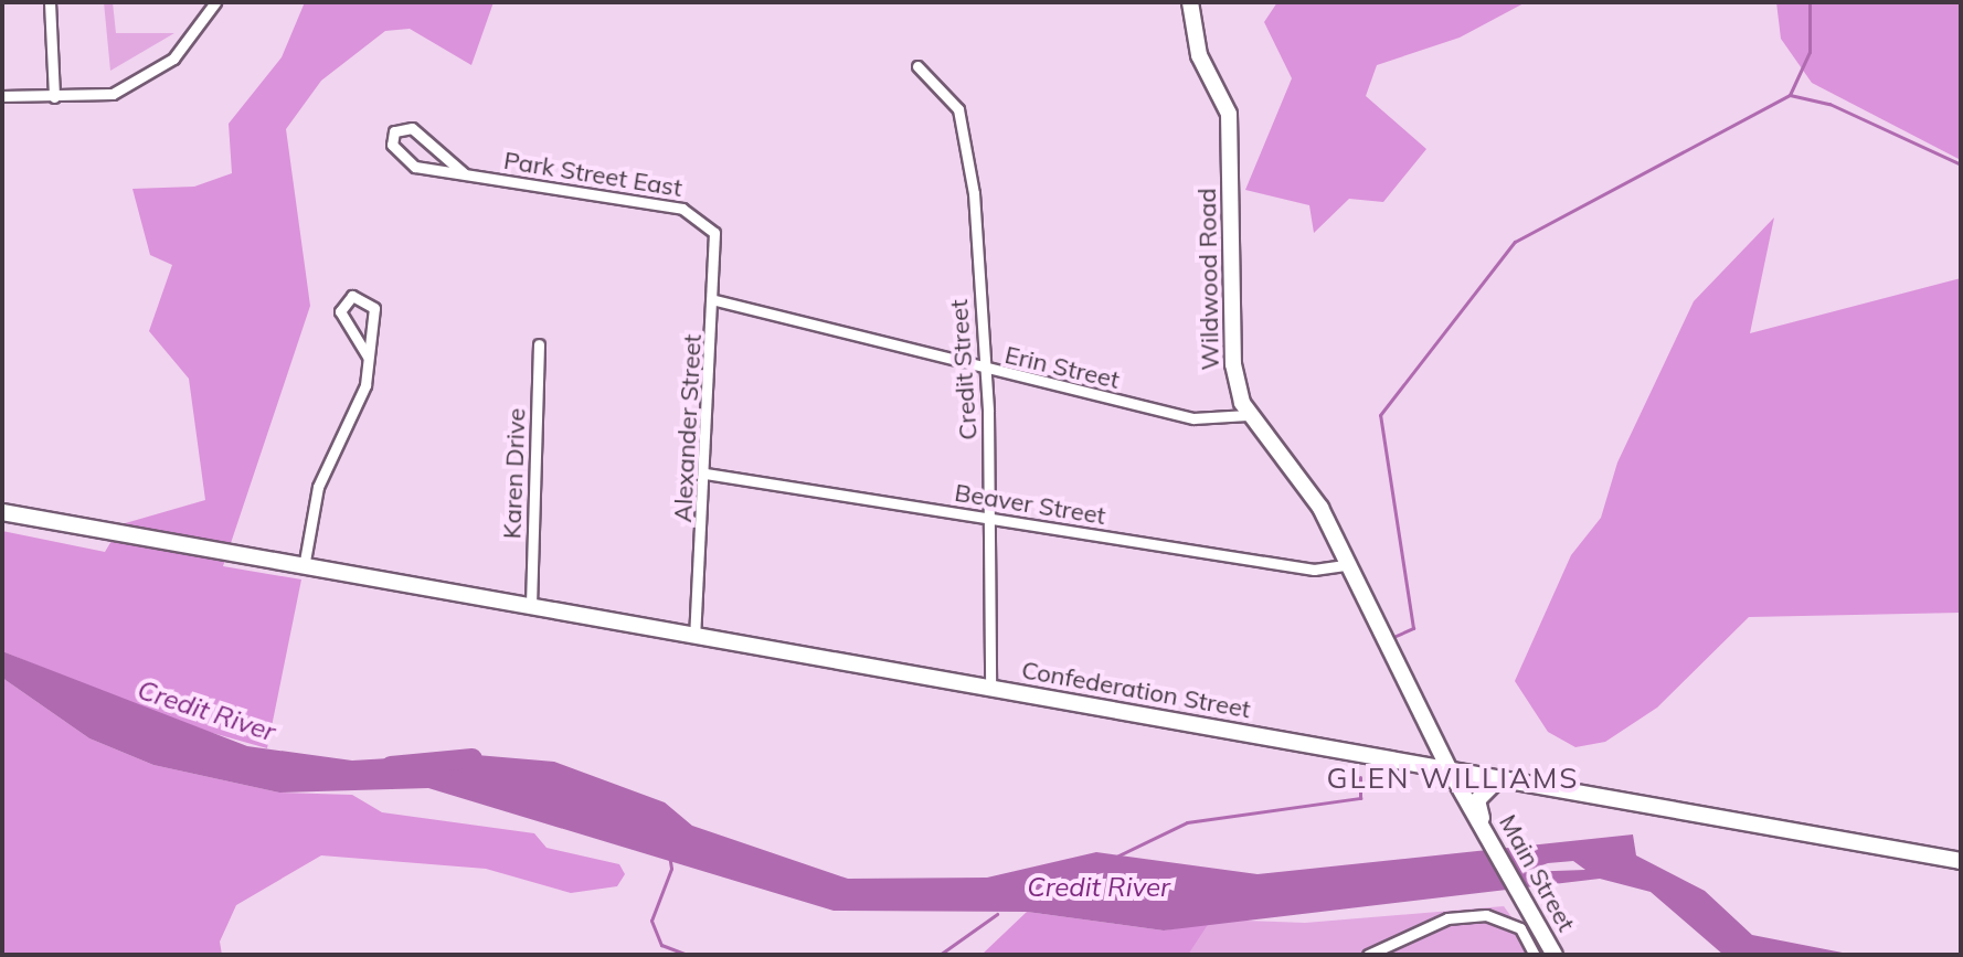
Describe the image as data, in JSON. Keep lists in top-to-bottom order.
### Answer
{
  "streets": {
    "main road": ["Wildwood Road", "Confederation Street", "Main Street"],
    "street": [
      "Park Street East",
      "Erin Street",
      "Credit Street",
      "Alexander Street",
      "Karen Drive",
      "Beaver Street"
    ]
  },
  "crossings": [
    ["Park Street East", "Alexander Street"],
    ["Wildwood Road", "Erin Street"],
    ["Wildwood Road", "Beaver Street"],
    ["Wildwood Road", "Confederation Street"],
    ["Wildwood Road", "Main Street"],
    ["Erin Street", "Credit Street"],
    ["Erin Street", "Alexander Street"],
    ["Credit Street", "Beaver Street"],
    ["Credit Street", "Confederation Street"],
    ["Alexander Street", "Beaver Street"],
    ["Alexander Street", "Confederation Street"],
    ["Karen Drive", "Confederation Street"],
    ["Confederation Street", "Main Street"]
  ],
  "districts": ["GLEN WILLIAMS"],
  "water": ["Credit River"]
}
